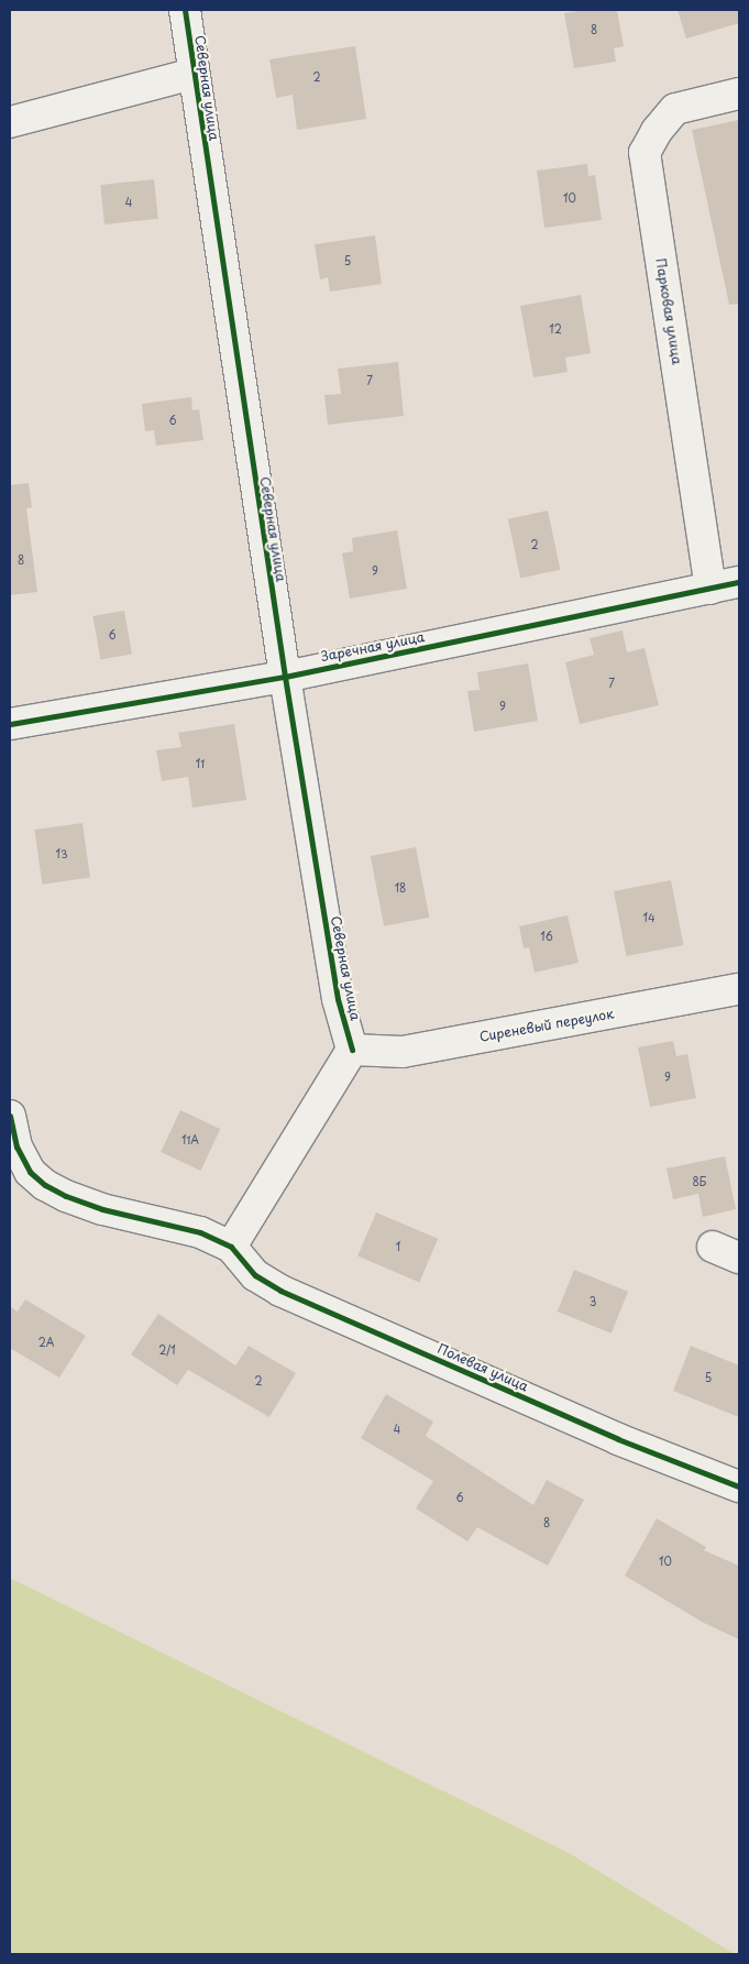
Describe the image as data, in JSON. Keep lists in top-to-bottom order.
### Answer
{
  "streets": {
    "street": [
      "Северная улица",
      "Парковая улица",
      "Заречная улица",
      "Сиреневый переулок",
      "Полевая улица"
    ]
  },
  "crossings": [
    ["Северная улица", "Заречная улица"],
    ["Северная улица", "Сиреневый переулок"],
    ["Парковая улица", "Заречная улица"]
  ],
  "house_numbers": [
    "8",
    "2",
    "10",
    "4",
    "5",
    "12",
    "7",
    "6",
    "2",
    "8",
    "9",
    "6",
    "7",
    "9",
    "11",
    "13",
    "18",
    "14",
    "16",
    "9",
    "11А",
    "8Б",
    "1",
    "3",
    "2А",
    "2/1",
    "5",
    "2",
    "4",
    "6",
    "8",
    "10"
  ]
}
